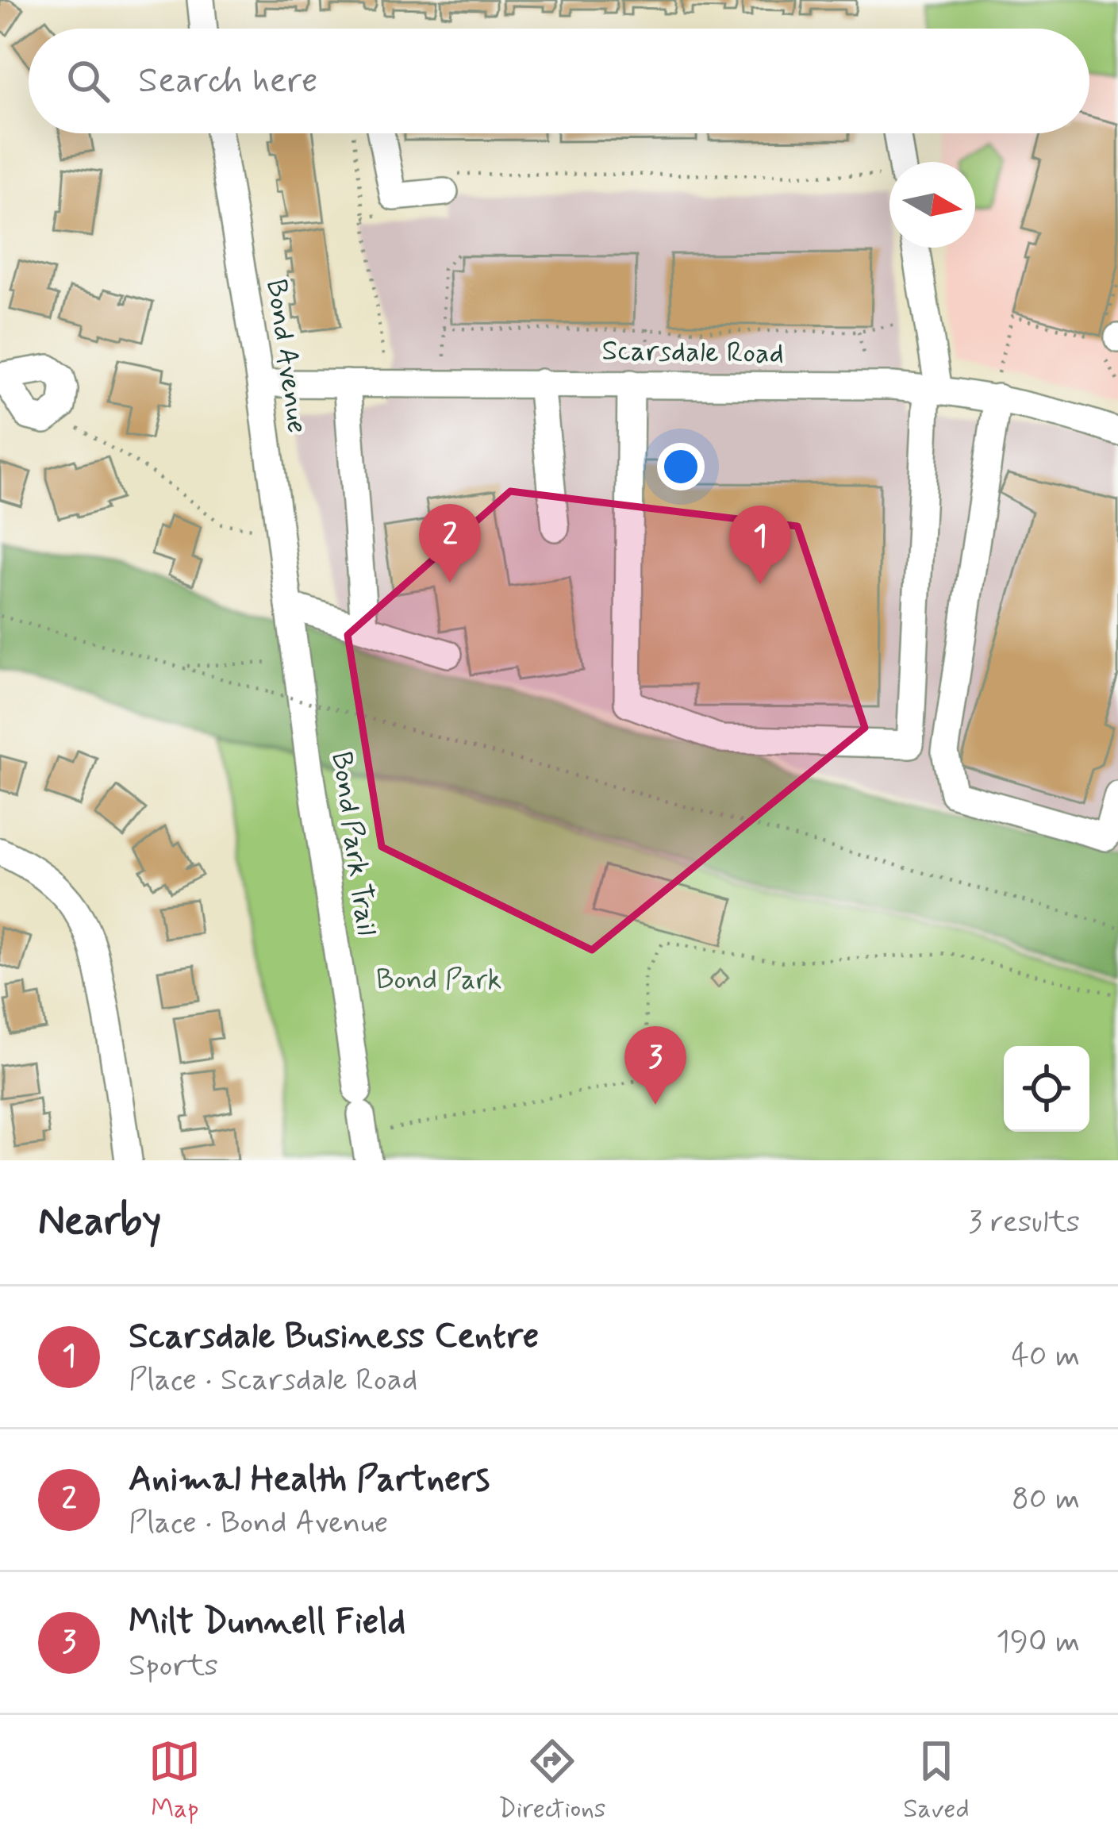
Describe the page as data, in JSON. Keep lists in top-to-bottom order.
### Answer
{
  "streets": {
    "street": ["Scarsdale Road", "Bond Avenue", "Bond Park Trail"]
  },
  "crossings": [
    ["Scarsdale Road", "Bond Avenue"],
    ["Bond Avenue", "Bond Park Trail"]
  ],
  "parks": ["Bond Park"],
  "north": "right",
  "page": {
    "search": "Search here",
    "pins": ["2", "1", "3"],
    "heading": ["Nearby", "3 results"],
    "list": [
      {
        "mark": "1",
        "name": "Scarsdale Business Centre",
        "note": "Place · Scarsdale Road",
        "value": "40 m"
      },
      {
        "mark": "2",
        "name": "Animal Health Partners",
        "note": "Place · Bond Avenue",
        "value": "80 m"
      },
      {
        "mark": "3",
        "name": "Milt Dunnell Field",
        "note": "Sports",
        "value": "190 m"
      }
    ],
    "nav": ["Map", "Directions", "Saved"]
  }
}
